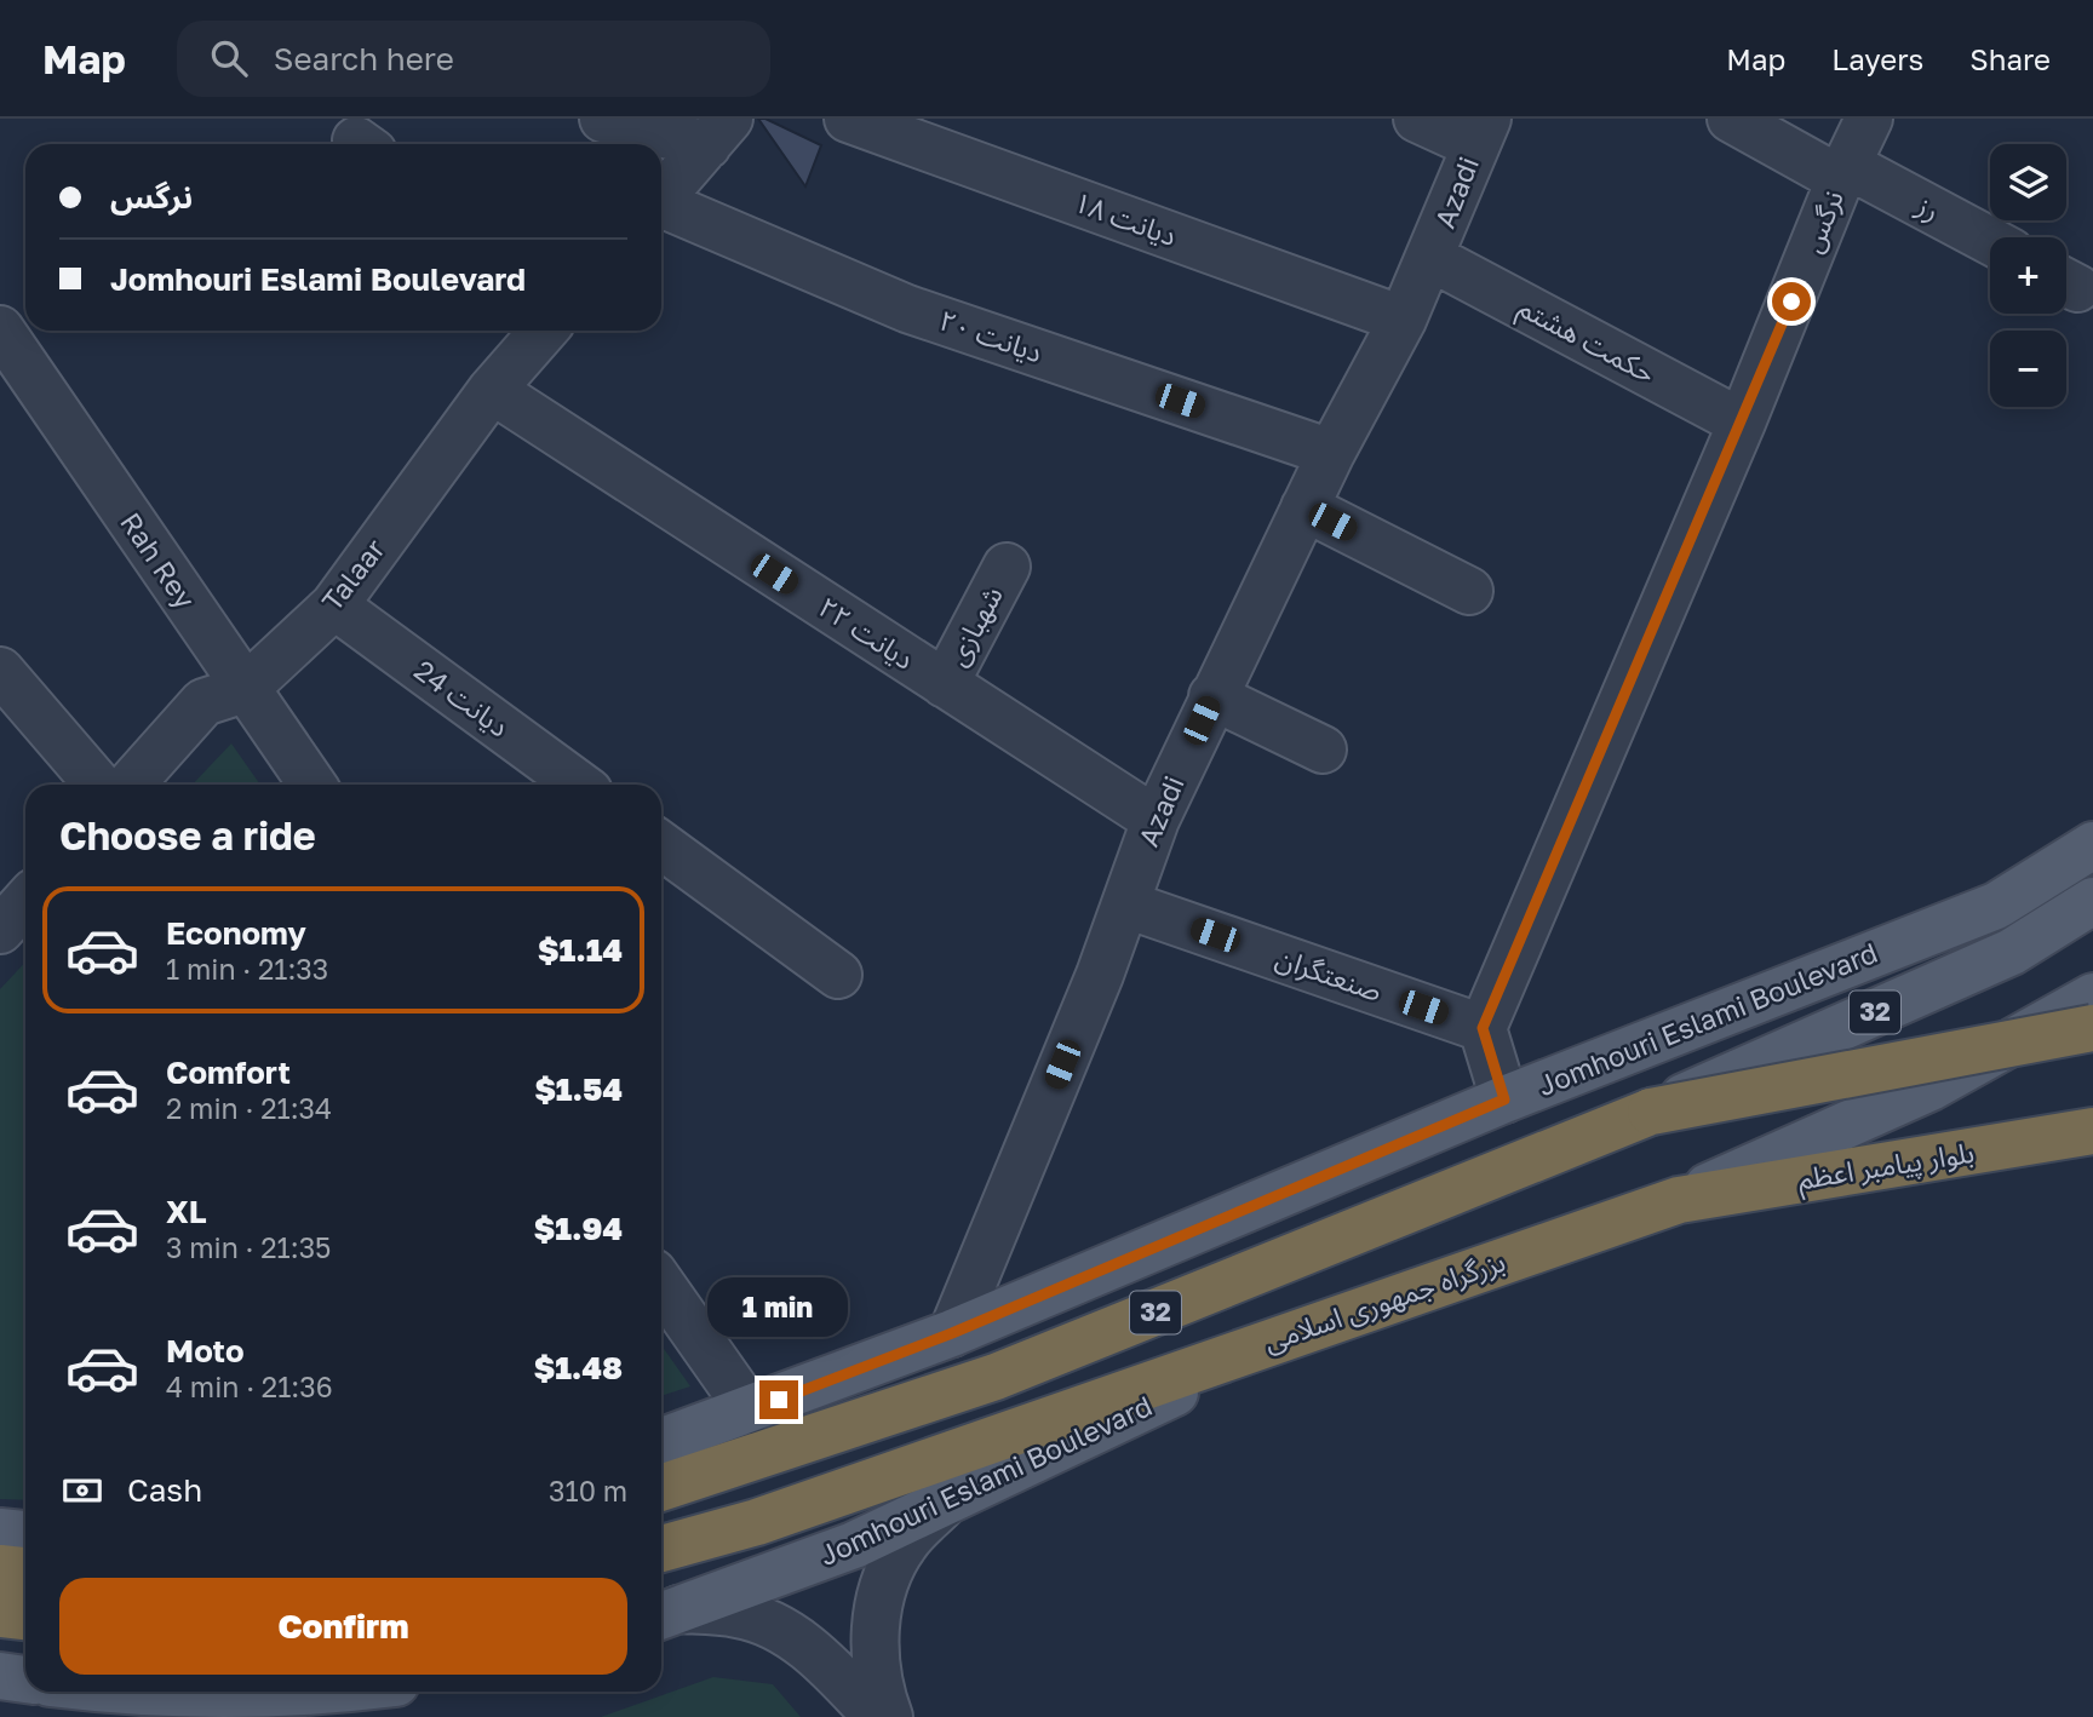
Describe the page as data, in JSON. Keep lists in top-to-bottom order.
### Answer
{
  "streets": {
    "highway": ["32", "بلوار پیامبر اعظم", "بزرگراه جمهوری اسلامی"],
    "main road": ["Jomhouri Eslami Boulevard"],
    "street": [
      "Azadi",
      "رز",
      "دیانت ۱۸",
      "نرگس",
      "دیانت ۲۰",
      "حکمت هشتم",
      "Rah Rey",
      "Talaar",
      "شهبازی",
      "دیانت ۲۲",
      "دیانت 24",
      "صنعتگران"
    ]
  },
  "crossings": [
    ["Azadi", "دیانت ۱۸"],
    ["Azadi", "دیانت ۲۰"],
    ["Azadi", "حکمت هشتم"],
    ["Azadi", "دیانت ۲۲"],
    ["Azadi", "صنعتگران"],
    ["Azadi", "Jomhouri Eslami Boulevard"],
    ["رز", "نرگس"],
    ["نرگس", "حکمت هشتم"],
    ["نرگس", "صنعتگران"],
    ["Rah Rey", "Talaar"],
    ["Talaar", "دیانت ۲۲"],
    ["Talaar", "دیانت 24"],
    ["شهبازی", "دیانت ۲۲"],
    ["Jomhouri Eslami Boulevard", "بزرگراه جمهوری اسلامی"],
    ["بلوار پیامبر اعظم", "بزرگراه جمهوری اسلامی"]
  ],
  "page": {
    "header": "Map",
    "search": "Search here",
    "nav": ["Map", "Layers", "Share"],
    "map_buttons": ["+", "−"],
    "banner": ["نرگس", "Jomhouri Eslami Boulevard"],
    "heading": "Choose a ride",
    "list": [
      {
        "name": "Economy",
        "note": "1 min · 21:33",
        "value": "$1.14"
      },
      {
        "name": "Comfort",
        "note": "2 min · 21:34",
        "value": "$1.54"
      },
      {
        "name": "XL",
        "note": "3 min · 21:35",
        "value": "$1.94"
      },
      {
        "name": "Moto",
        "note": "4 min · 21:36",
        "value": "$1.48"
      }
    ],
    "bubble": "1 min",
    "pay": ["Cash", "310 m"],
    "buttons": "Confirm"
  }
}
